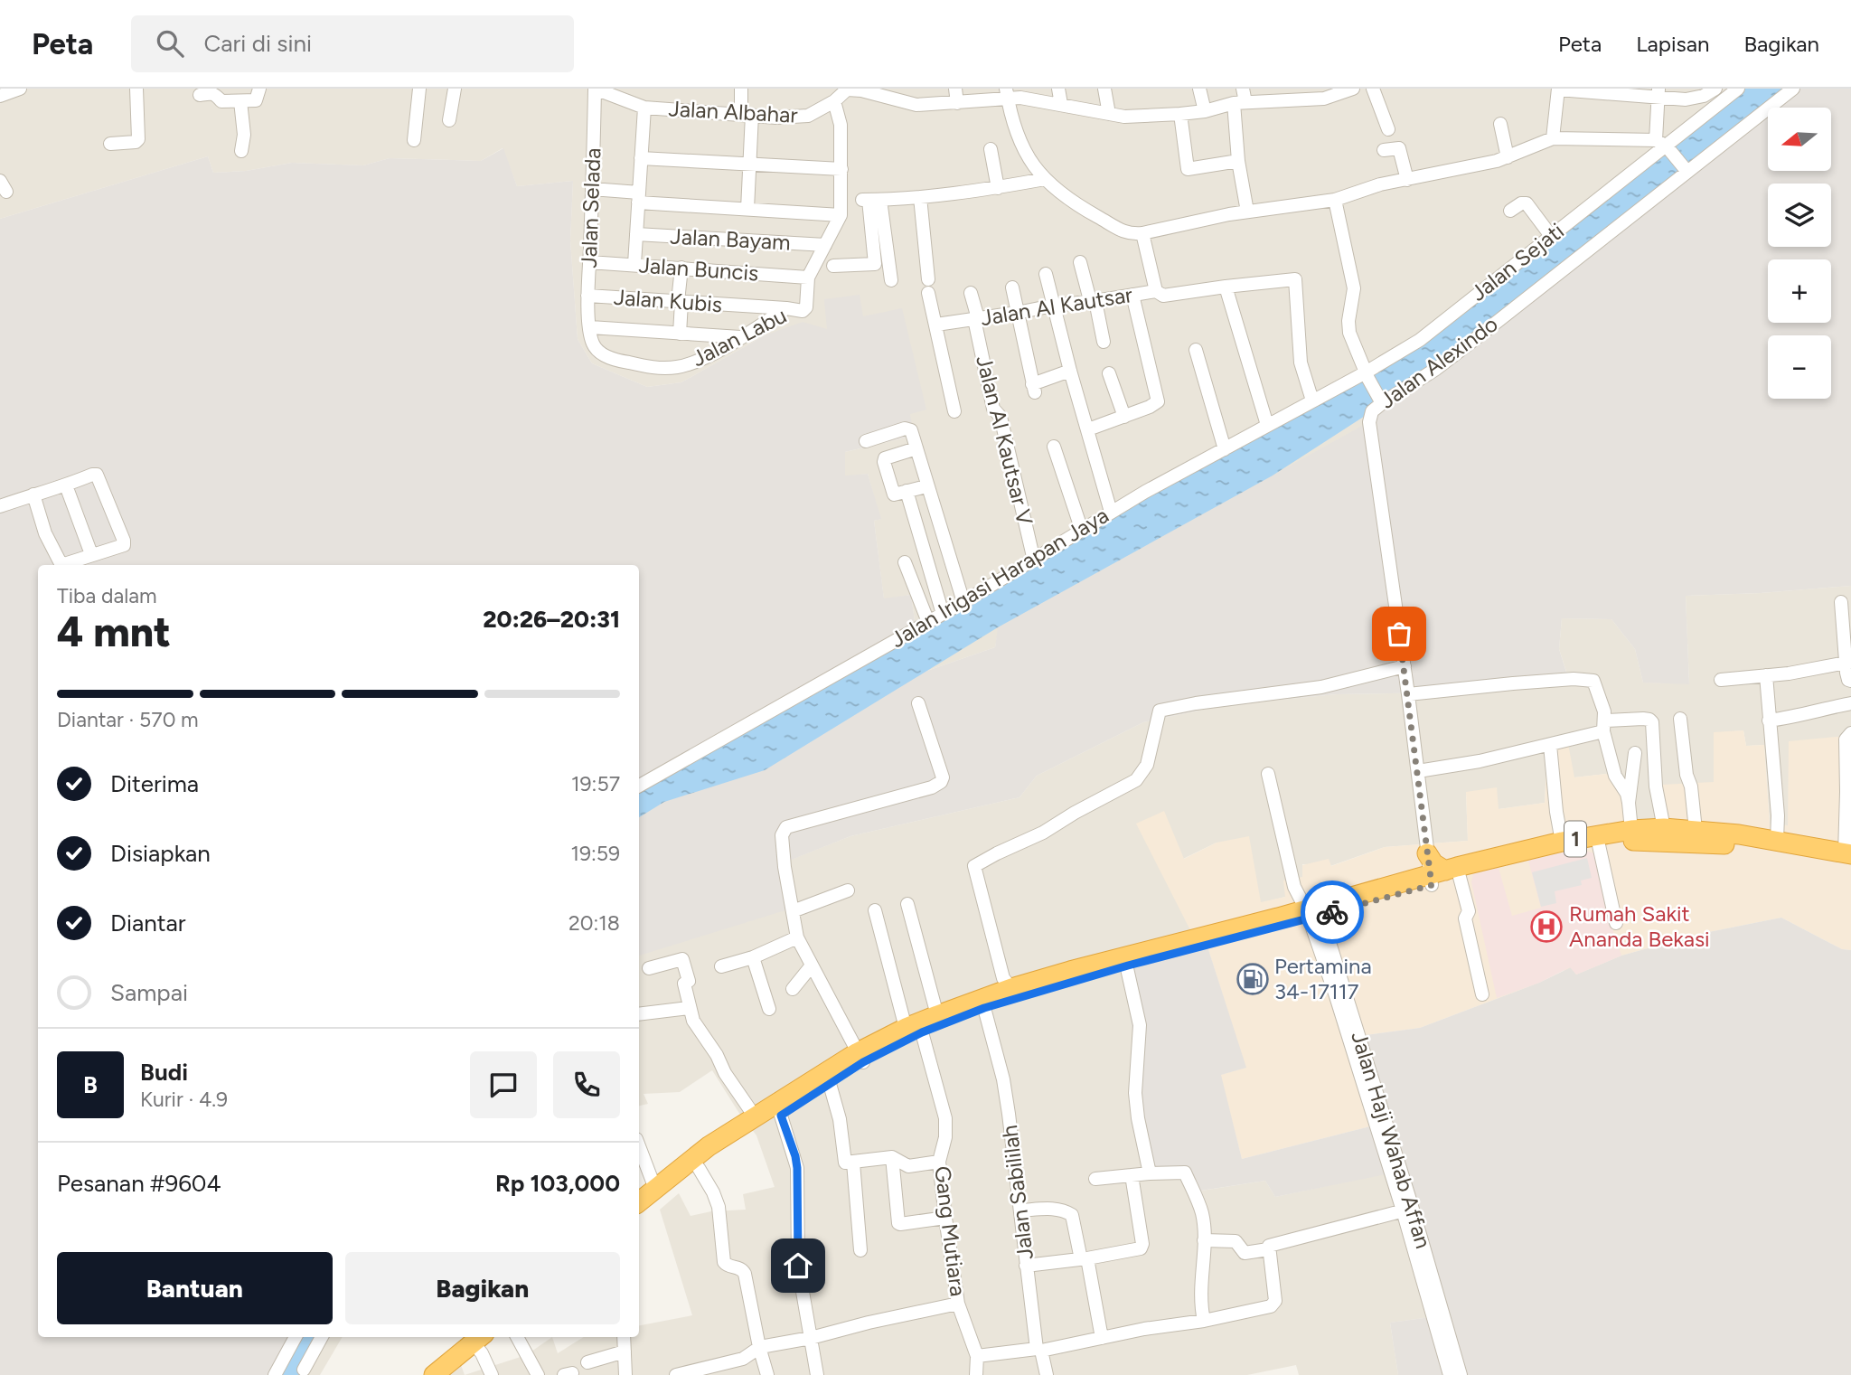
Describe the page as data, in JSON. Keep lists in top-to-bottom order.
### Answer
{
  "streets": {
    "highway": ["1"],
    "street": [
      "Jalan Albahar",
      "Jalan Selada",
      "Jalan Bayam",
      "Jalan Sejati",
      "Jalan Buncis",
      "Jalan Kubis",
      "Jalan Al Kautsar",
      "Jalan Labu",
      "Jalan Alexindo",
      "Jalan Al Kautsar V",
      "Jalan Irigasi Harapan Jaya",
      "Jalan Haji Wahab Affan",
      "Jalan Sabililah",
      "Gang Mutiara"
    ]
  },
  "crossings": [
    ["Jalan Albahar", "Jalan Selada"],
    ["Jalan Albahar", "Jalan Labu"],
    ["Jalan Selada", "Jalan Buncis"],
    ["Jalan Selada", "Jalan Kubis"],
    ["Jalan Selada", "Jalan Labu"],
    ["Jalan Bayam", "Jalan Labu"],
    ["Jalan Sejati", "Jalan Alexindo"],
    ["Jalan Sejati", "Jalan Irigasi Harapan Jaya"],
    ["Jalan Buncis", "Jalan Labu"],
    ["Jalan Kubis", "Jalan Labu"],
    ["Jalan Al Kautsar", "Jalan Al Kautsar V"],
    ["Jalan Alexindo", "Jalan Irigasi Harapan Jaya"],
    ["Jalan Al Kautsar V", "Jalan Irigasi Harapan Jaya"],
    ["1", "Jalan Haji Wahab Affan"],
    ["1", "Jalan Sabililah"],
    ["1", "Gang Mutiara"]
  ],
  "places": {
    "hospital": ["Rumah Sakit Ananda Bekasi"],
    "fuel station": ["Pertamina 34-17117"]
  },
  "north": "left",
  "page": {
    "header": "Peta",
    "search": "Cari di sini",
    "nav": ["Peta", "Lapisan", "Bagikan"],
    "map_buttons": ["+", "−"],
    "heading": ["4 mnt", "Tiba dalam", "20:26–20:31"],
    "panel": [
      "Budi",
      "Kurir · 4.9",
      "Pesanan #9604",
      "Rp 103,000"
    ],
    "bar": "Diantar · 570 m",
    "list": [
      ["Diterima", "19:57"],
      ["Disiapkan", "19:59"],
      ["Diantar", "20:18"],
      "Sampai"
    ],
    "round": "B",
    "buttons": ["Bantuan", "Bagikan"]
  }
}
